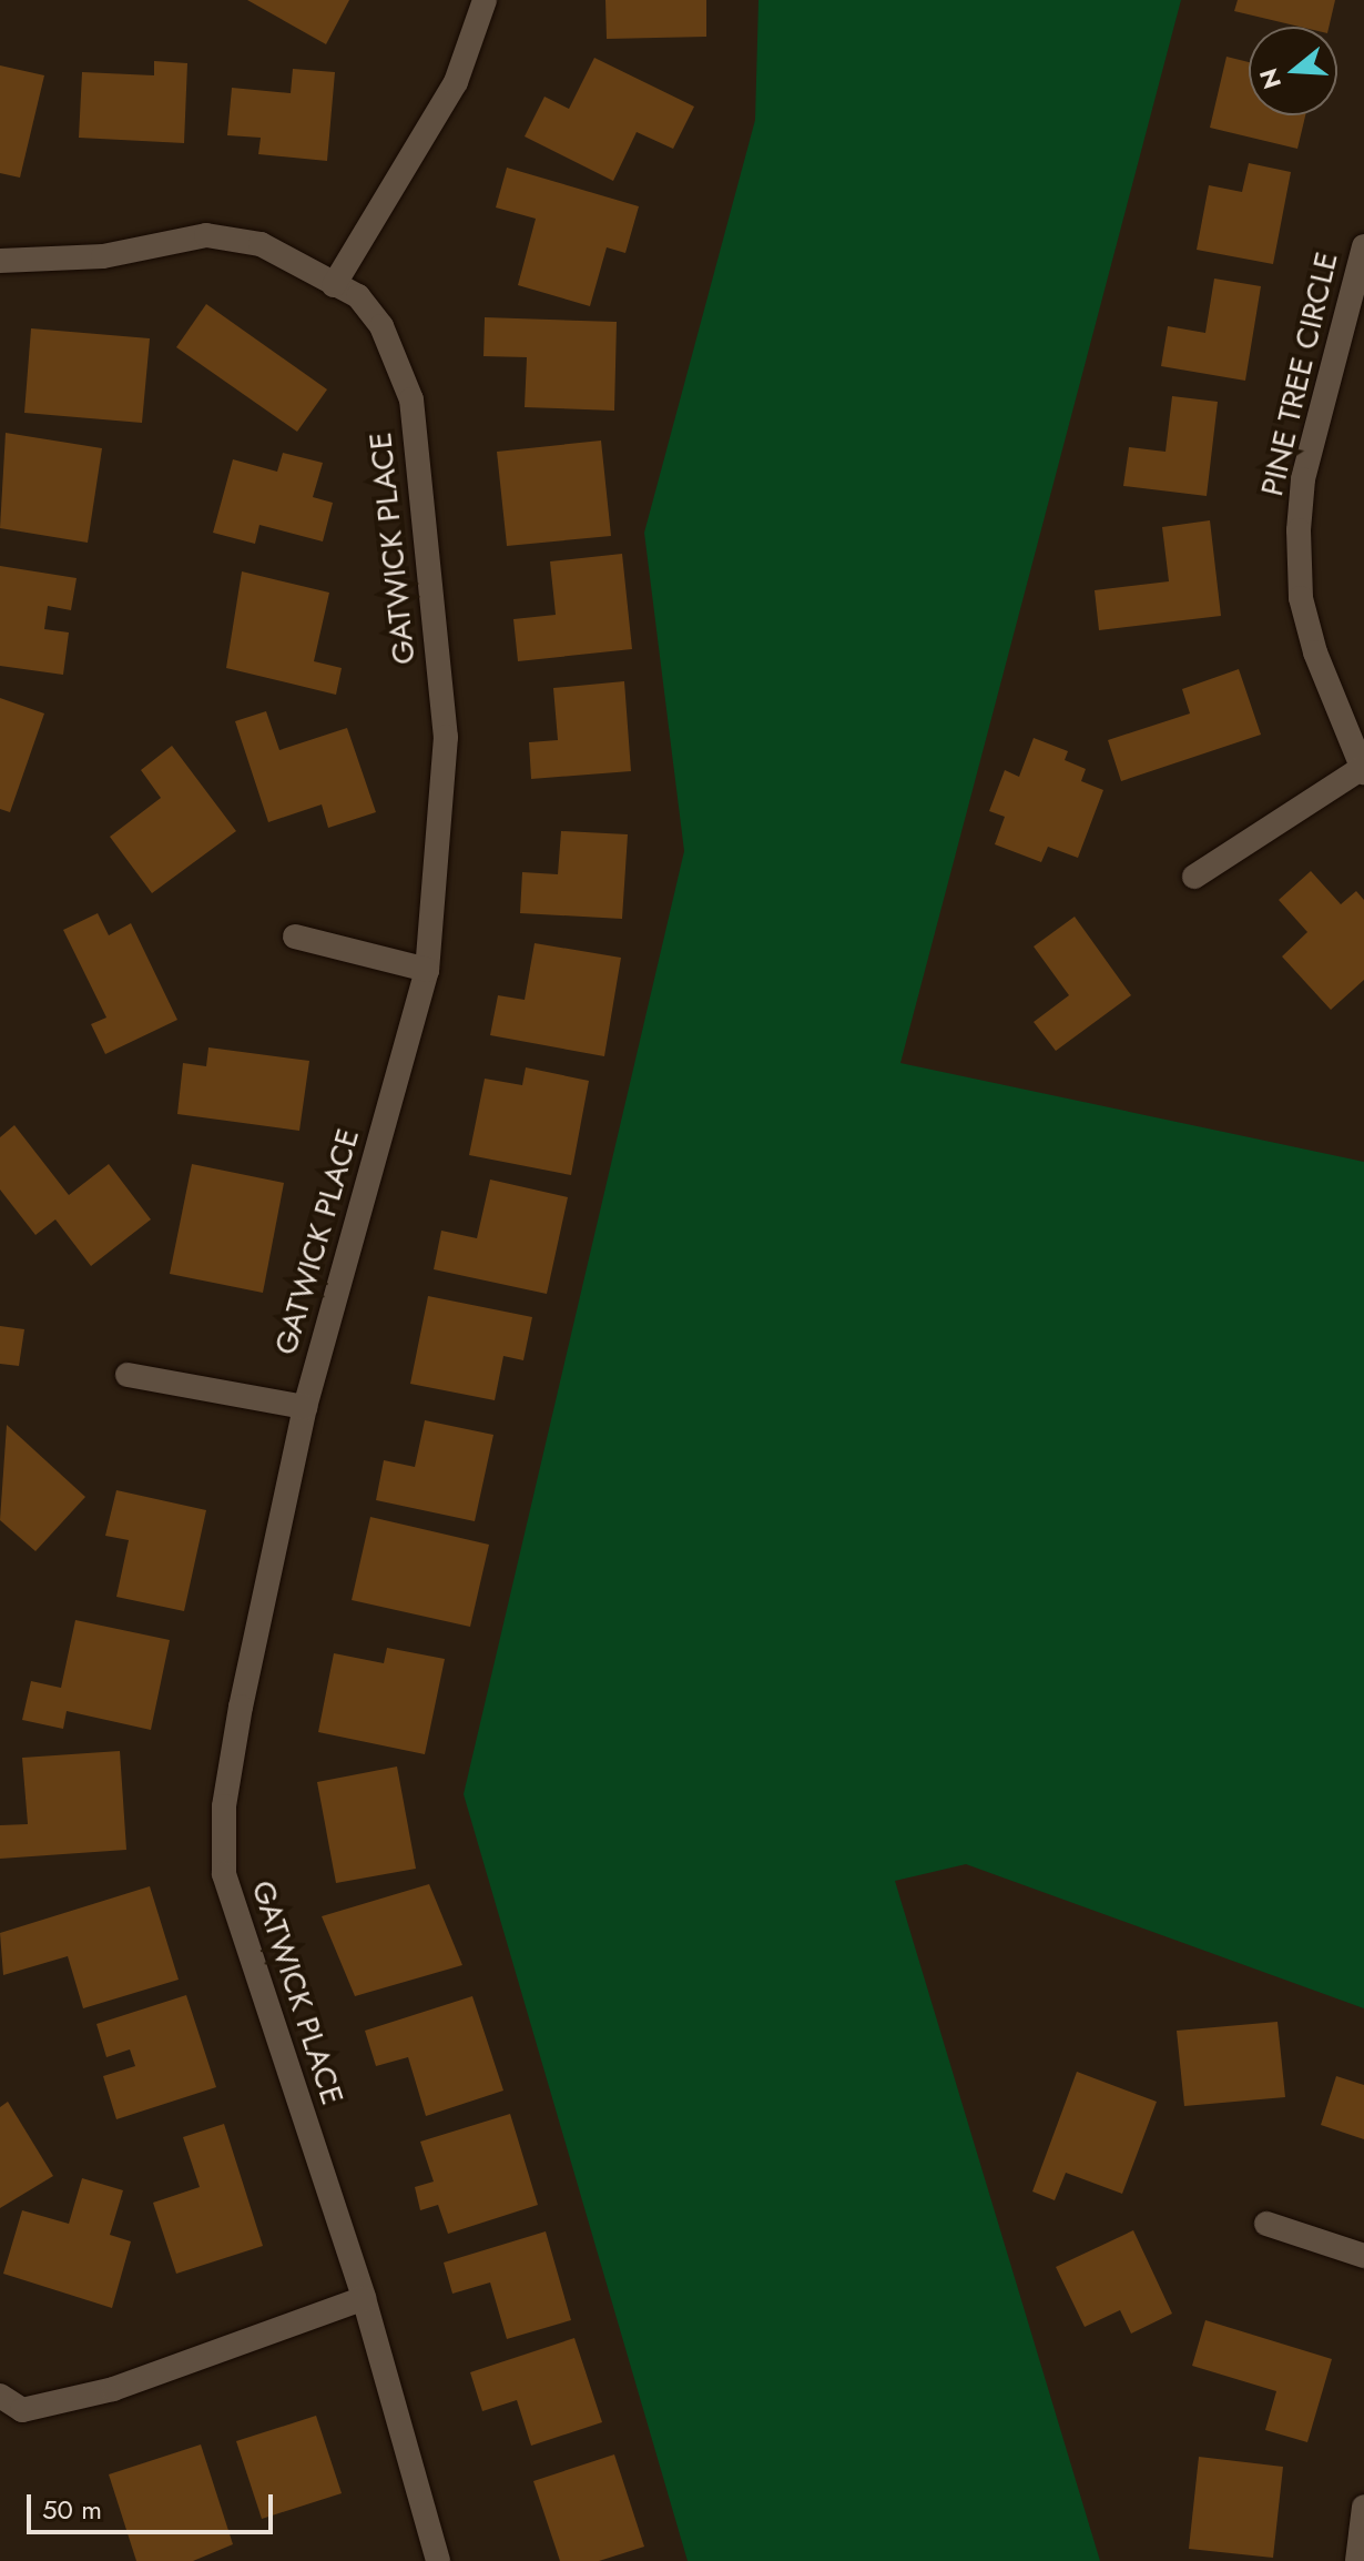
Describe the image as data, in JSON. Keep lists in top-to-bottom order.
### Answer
{
  "streets": {
    "street": ["PINE TREE CIRCLE", "GATWICK PLACE"]
  },
  "scale_bar": "50 m",
  "north": "left"
}
